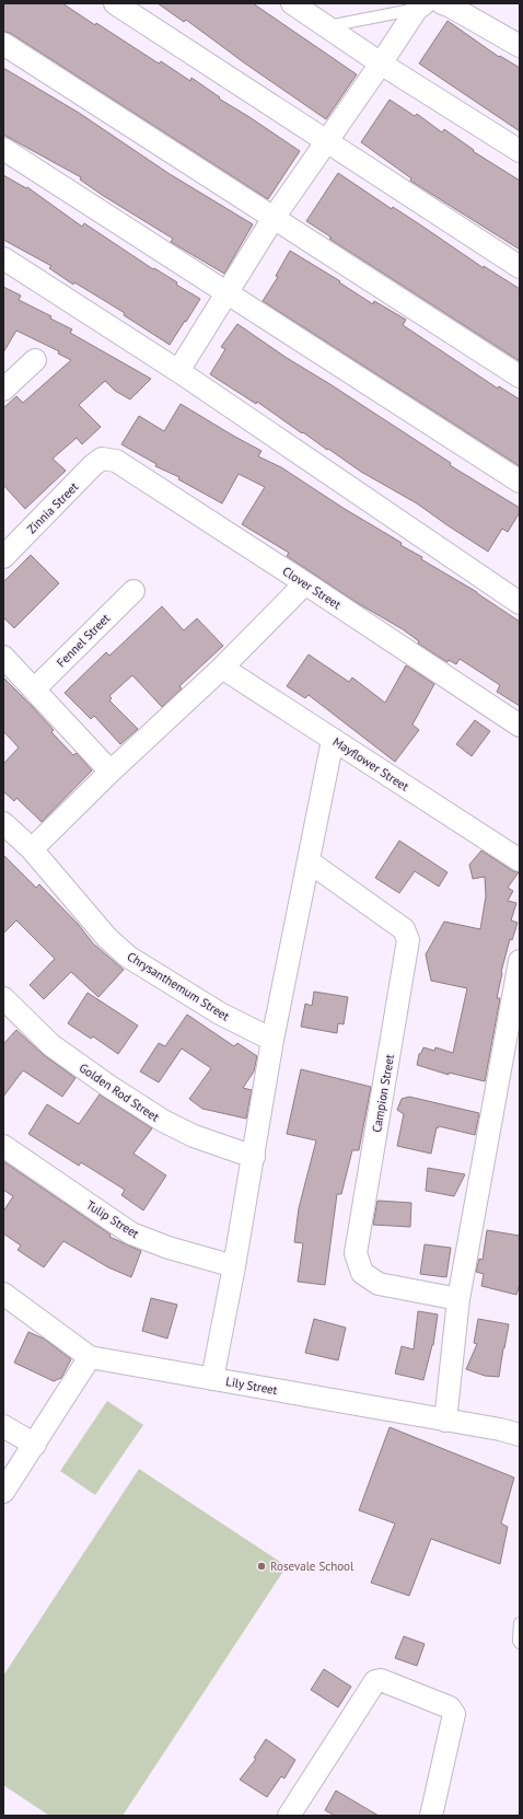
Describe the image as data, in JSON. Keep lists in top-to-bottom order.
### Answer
{
  "streets": {
    "street": [
      "Zinnia Street",
      "Clover Street",
      "Fennel Street",
      "Mayflower Street",
      "Chrysanthemum Street",
      "Golden Rod Street",
      "Campion Street",
      "Tulip Street",
      "Lily Street"
    ]
  },
  "crossings": [
    ["Zinnia Street", "Clover Street"]
  ],
  "places": ["Rosevale School"]
}
